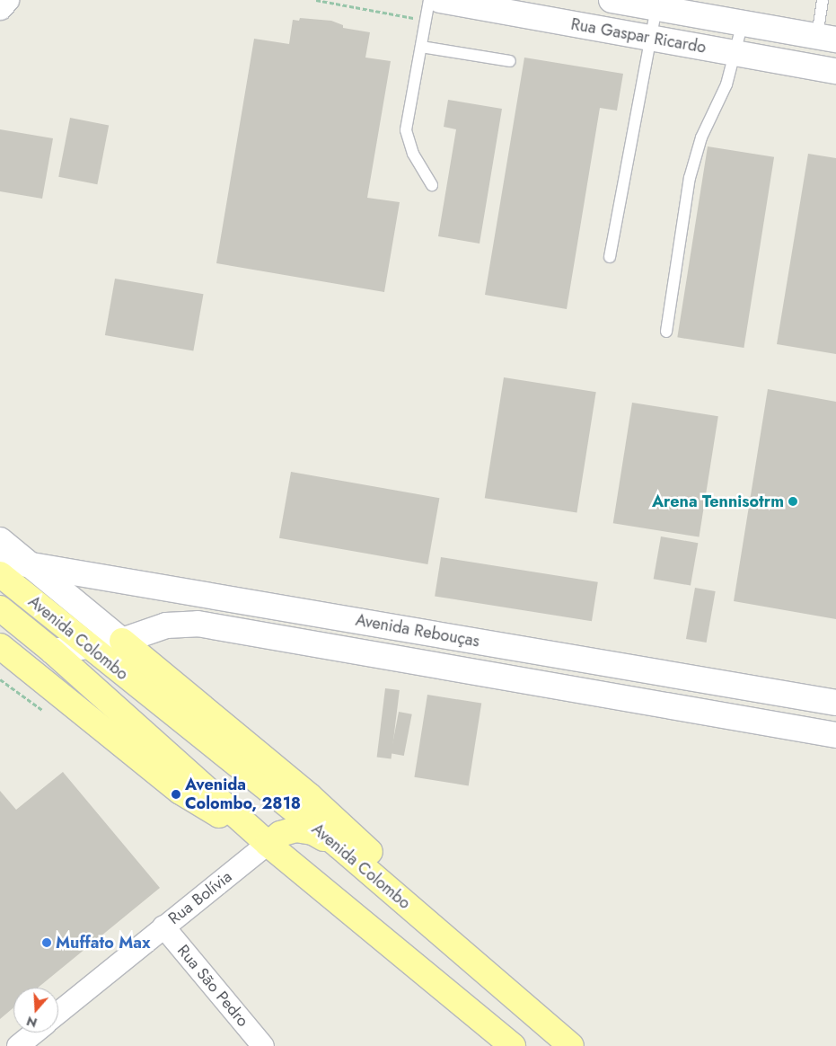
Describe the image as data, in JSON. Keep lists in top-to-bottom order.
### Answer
{
  "streets": {
    "main road": ["Rua Gaspar Ricardo", "Avenida Rebouças", "Avenida Colombo"],
    "street": ["Rua Bolívia", "Rua São Pedro"]
  },
  "crossings": [
    ["Avenida Rebouças", "Avenida Colombo"],
    ["Avenida Colombo", "Rua Bolívia"],
    ["Rua Bolívia", "Rua São Pedro"]
  ],
  "places": ["Arena Tennisotrm", "Avenida Colombo, 2818", "Muffato Max"],
  "north": "bottom"
}
